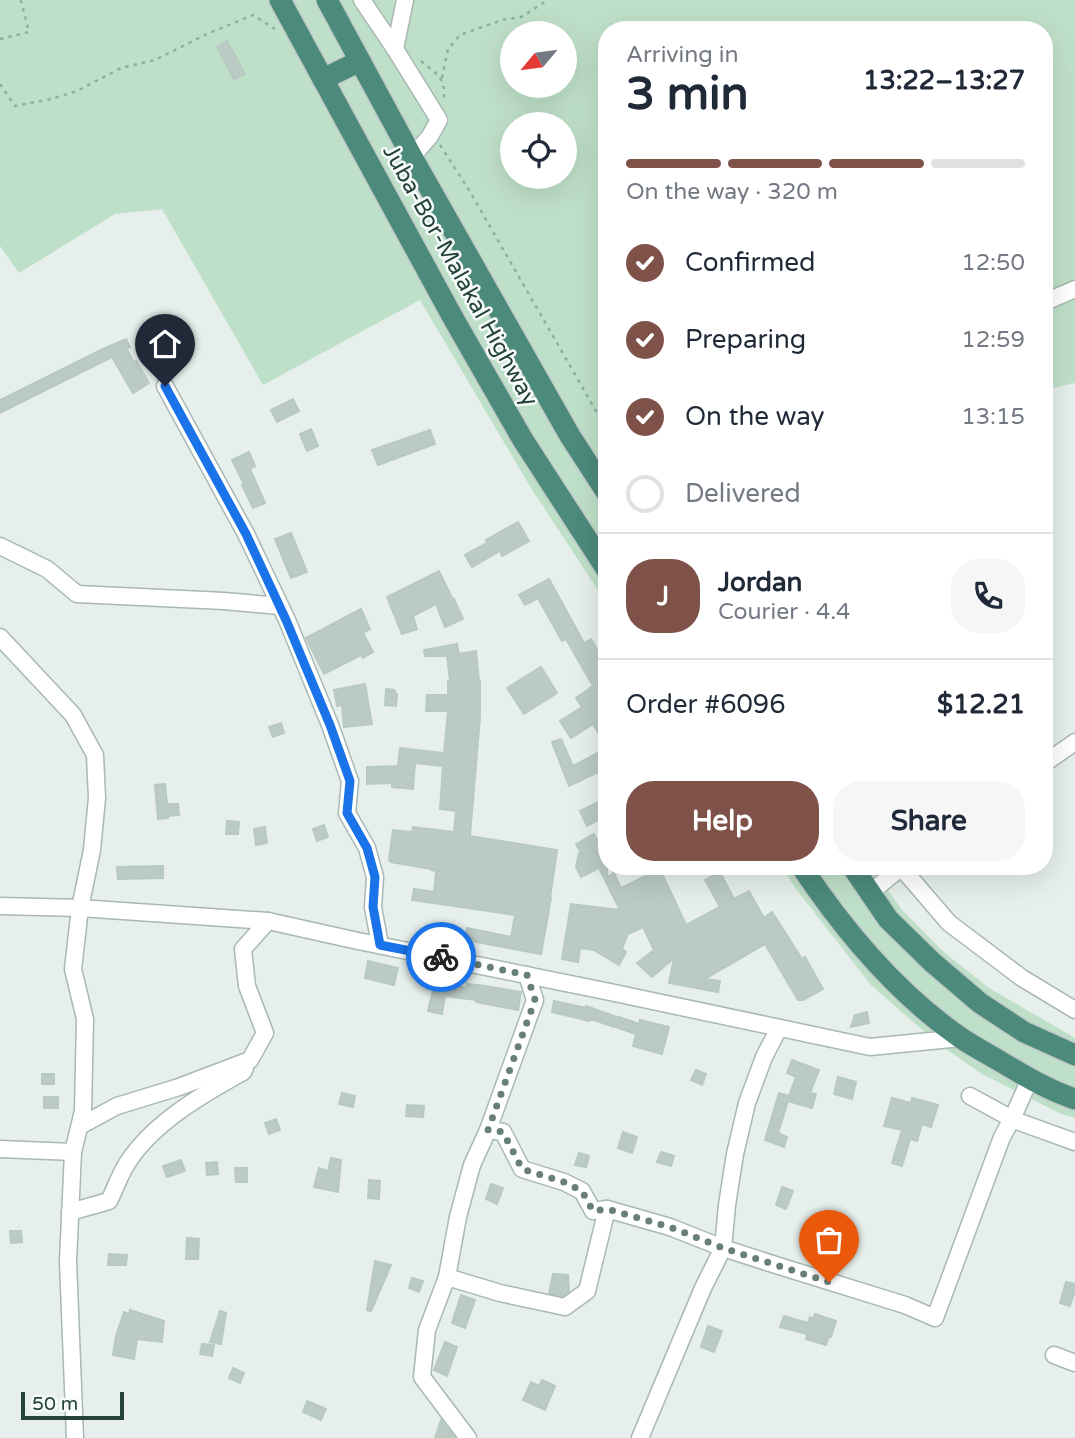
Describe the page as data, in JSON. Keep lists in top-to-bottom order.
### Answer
{
  "streets": {
    "highway": ["Juba-Bor-Malakal Highway"]
  },
  "scale_bar": "50 m",
  "north": "bottom left",
  "page": {
    "heading": ["3 min", "Arriving in", "13:22–13:27"],
    "panel": [
      "Jordan",
      "Courier · 4.4",
      "Order #6096",
      "$12.21"
    ],
    "bar": "On the way · 320 m",
    "list": [
      ["Confirmed", "12:50"],
      ["Preparing", "12:59"],
      ["On the way", "13:15"],
      "Delivered"
    ],
    "round": "J",
    "buttons": ["Help", "Share"],
    "scale": "50 m"
  }
}
